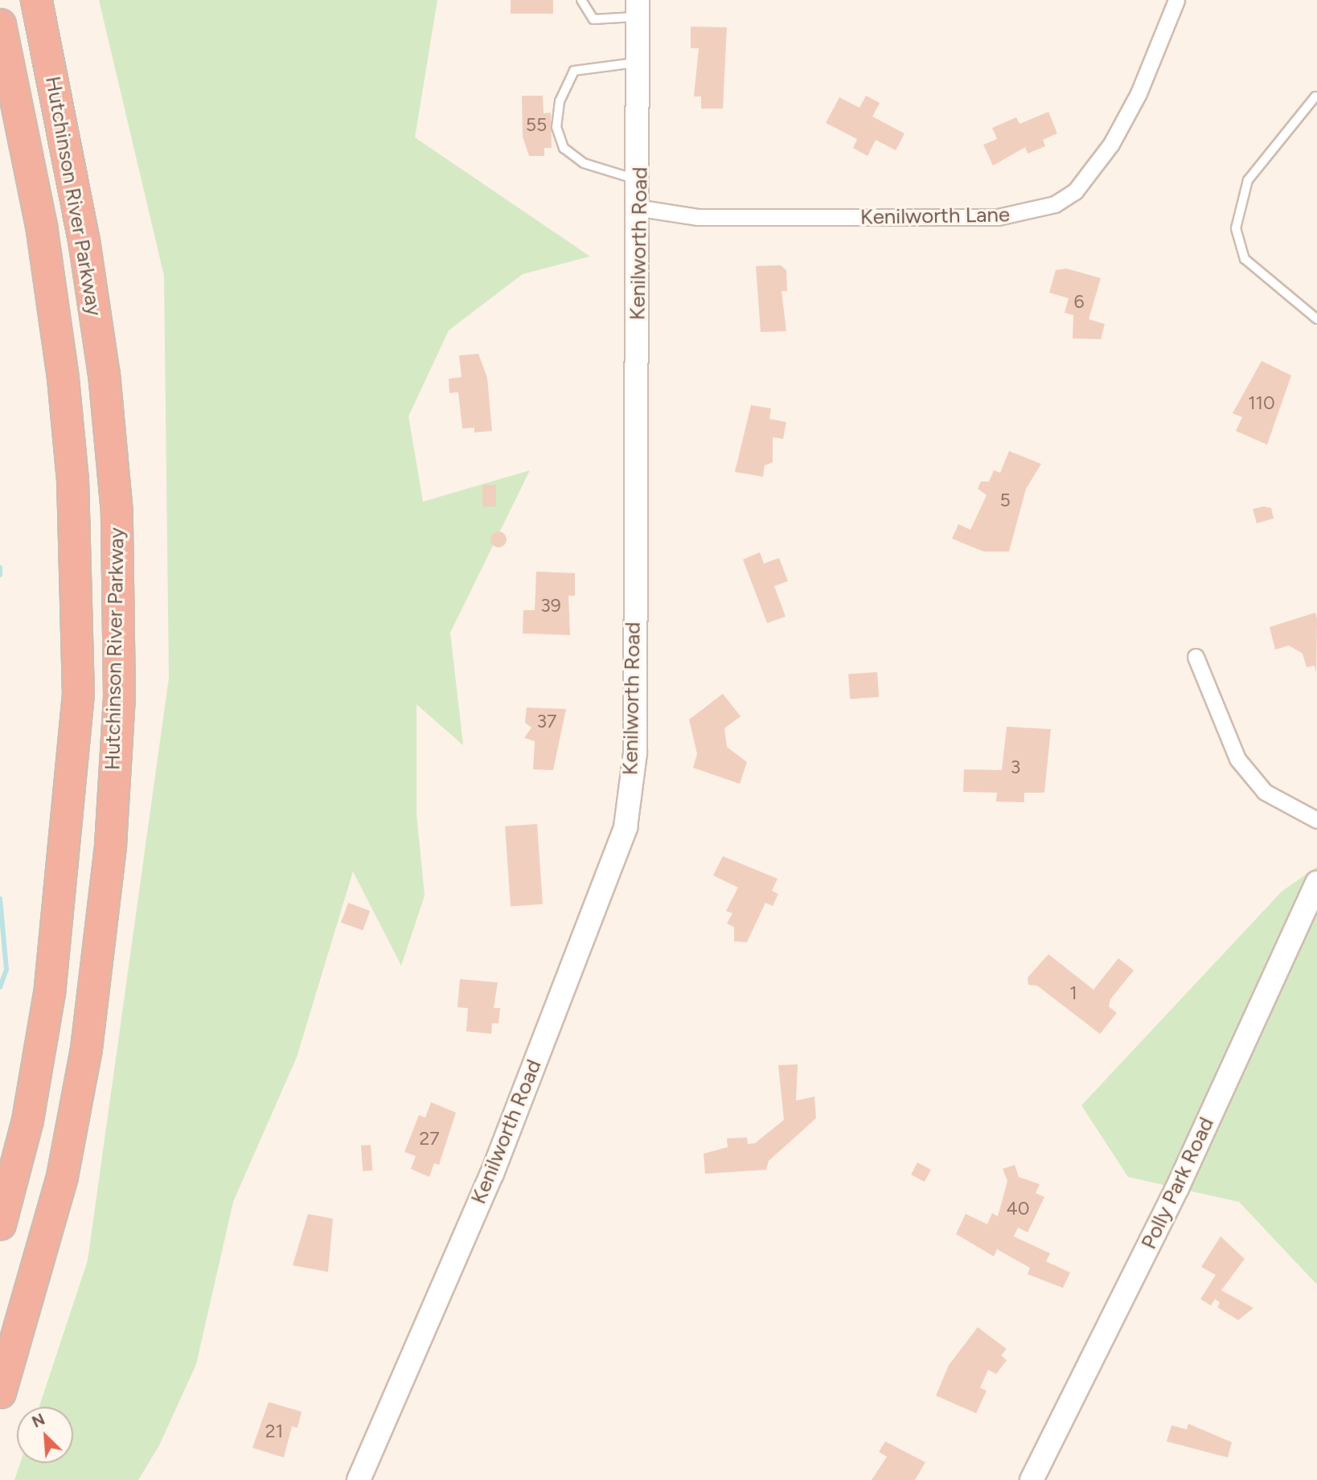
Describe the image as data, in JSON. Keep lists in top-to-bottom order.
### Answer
{
  "streets": {
    "highway": ["Hutchinson River Parkway"],
    "street": ["Kenilworth Lane", "Kenilworth Road", "Polly Park Road"]
  },
  "crossings": [
    ["Kenilworth Lane", "Kenilworth Road"]
  ],
  "house_numbers": [
    "55",
    "6",
    "110",
    "5",
    "39",
    "37",
    "3",
    "1",
    "27",
    "40",
    "21"
  ],
  "north": "top left"
}
